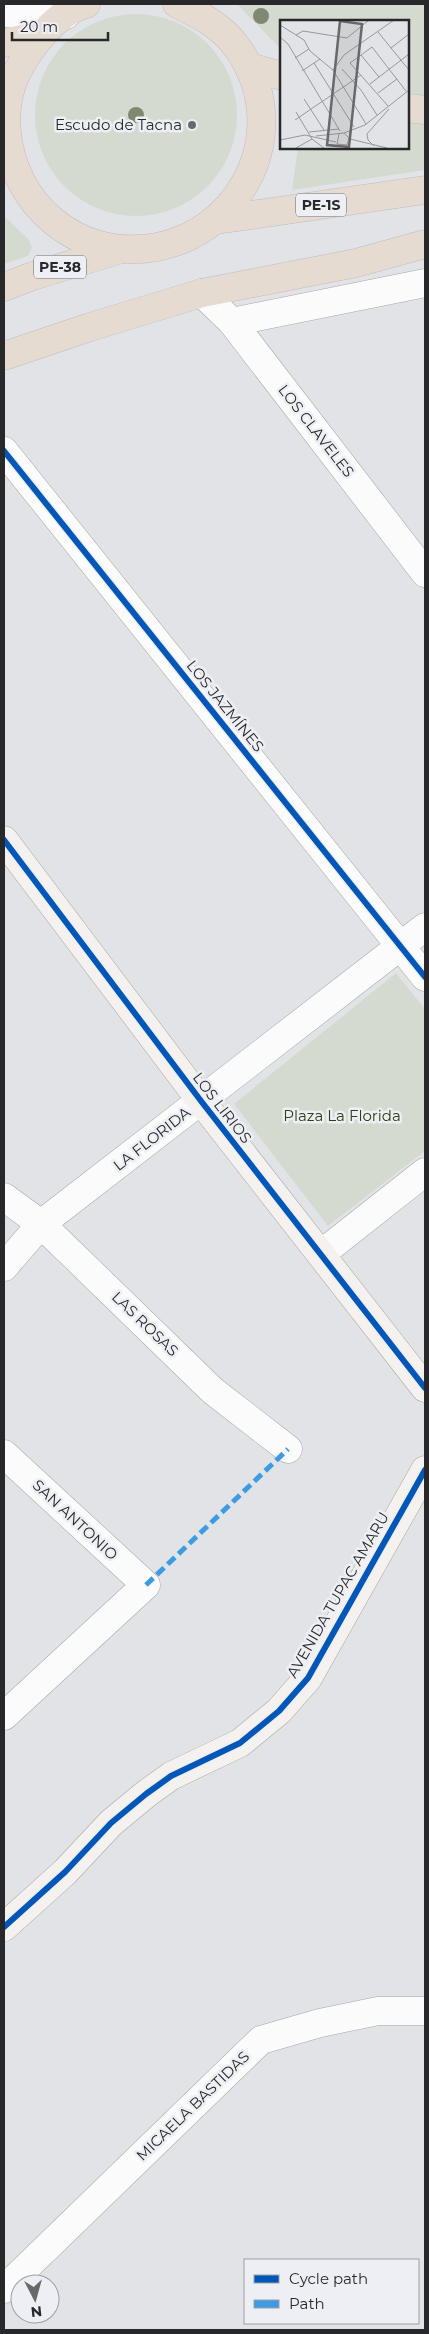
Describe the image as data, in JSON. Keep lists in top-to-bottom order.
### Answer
{
  "streets": {
    "highway": ["PE-1S", "PE-38"],
    "street": [
      "LOS CLAVELES",
      "LOS JAZMÍNES",
      "LOS LIRIOS",
      "LA FLORIDA",
      "LAS ROSAS",
      "SAN ANTONIO",
      "AVENIDA TUPAC AMARU",
      "MICAELA BASTIDAS"
    ]
  },
  "crossings": [
    ["PE-1S", "PE-38"],
    ["LOS JAZMÍNES", "LA FLORIDA"],
    ["LOS LIRIOS", "LA FLORIDA"],
    ["LA FLORIDA", "LAS ROSAS"]
  ],
  "parks": ["Plaza La Florida"],
  "places": ["Escudo de Tacna"],
  "legend": ["Cycle path", "Path"],
  "scale_bar": "20 m",
  "north": "bottom"
}
